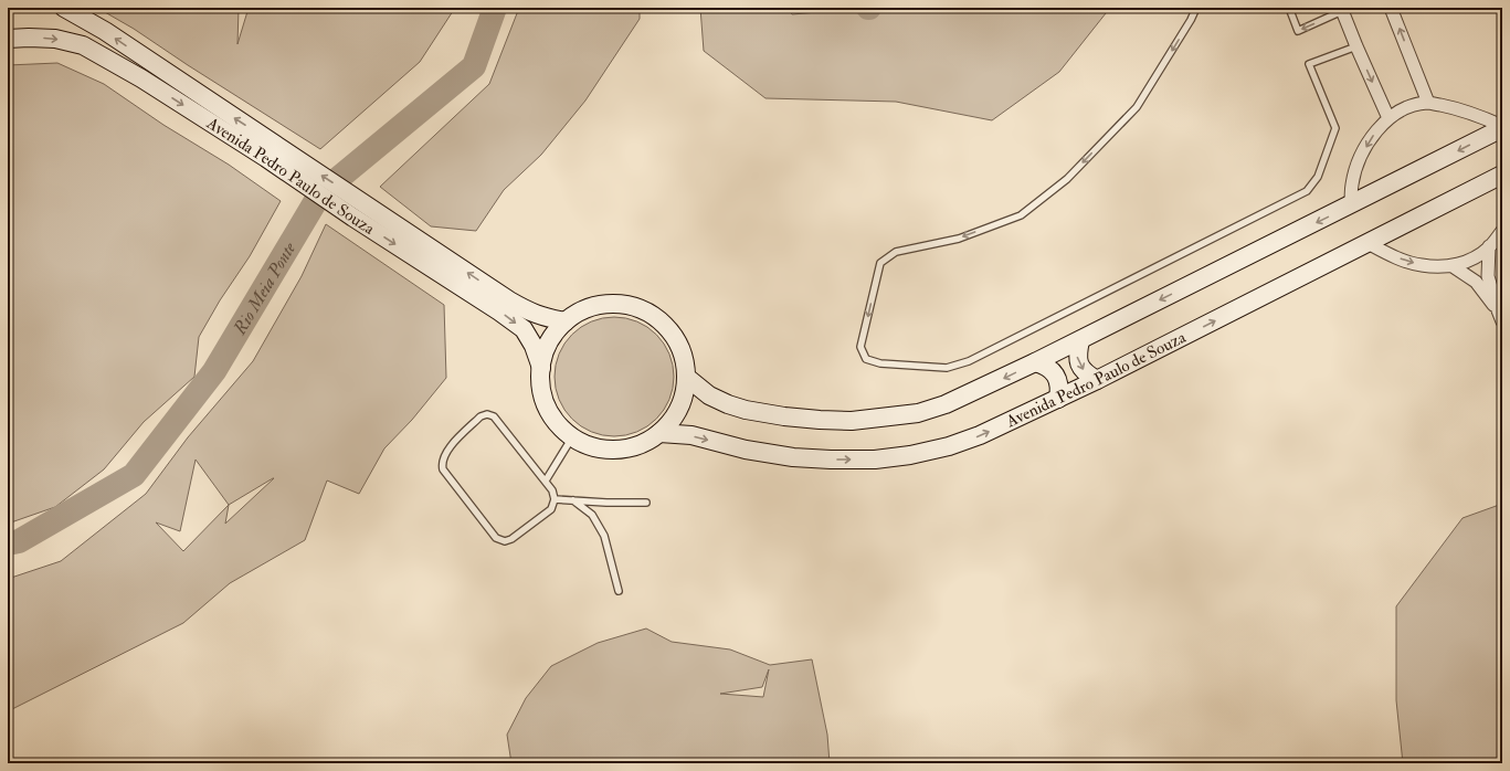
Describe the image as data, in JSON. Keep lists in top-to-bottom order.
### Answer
{
  "streets": {
    "main road": ["Avenida Pedro Paulo de Souza"]
  },
  "water": ["Rio Meia Ponte"]
}
